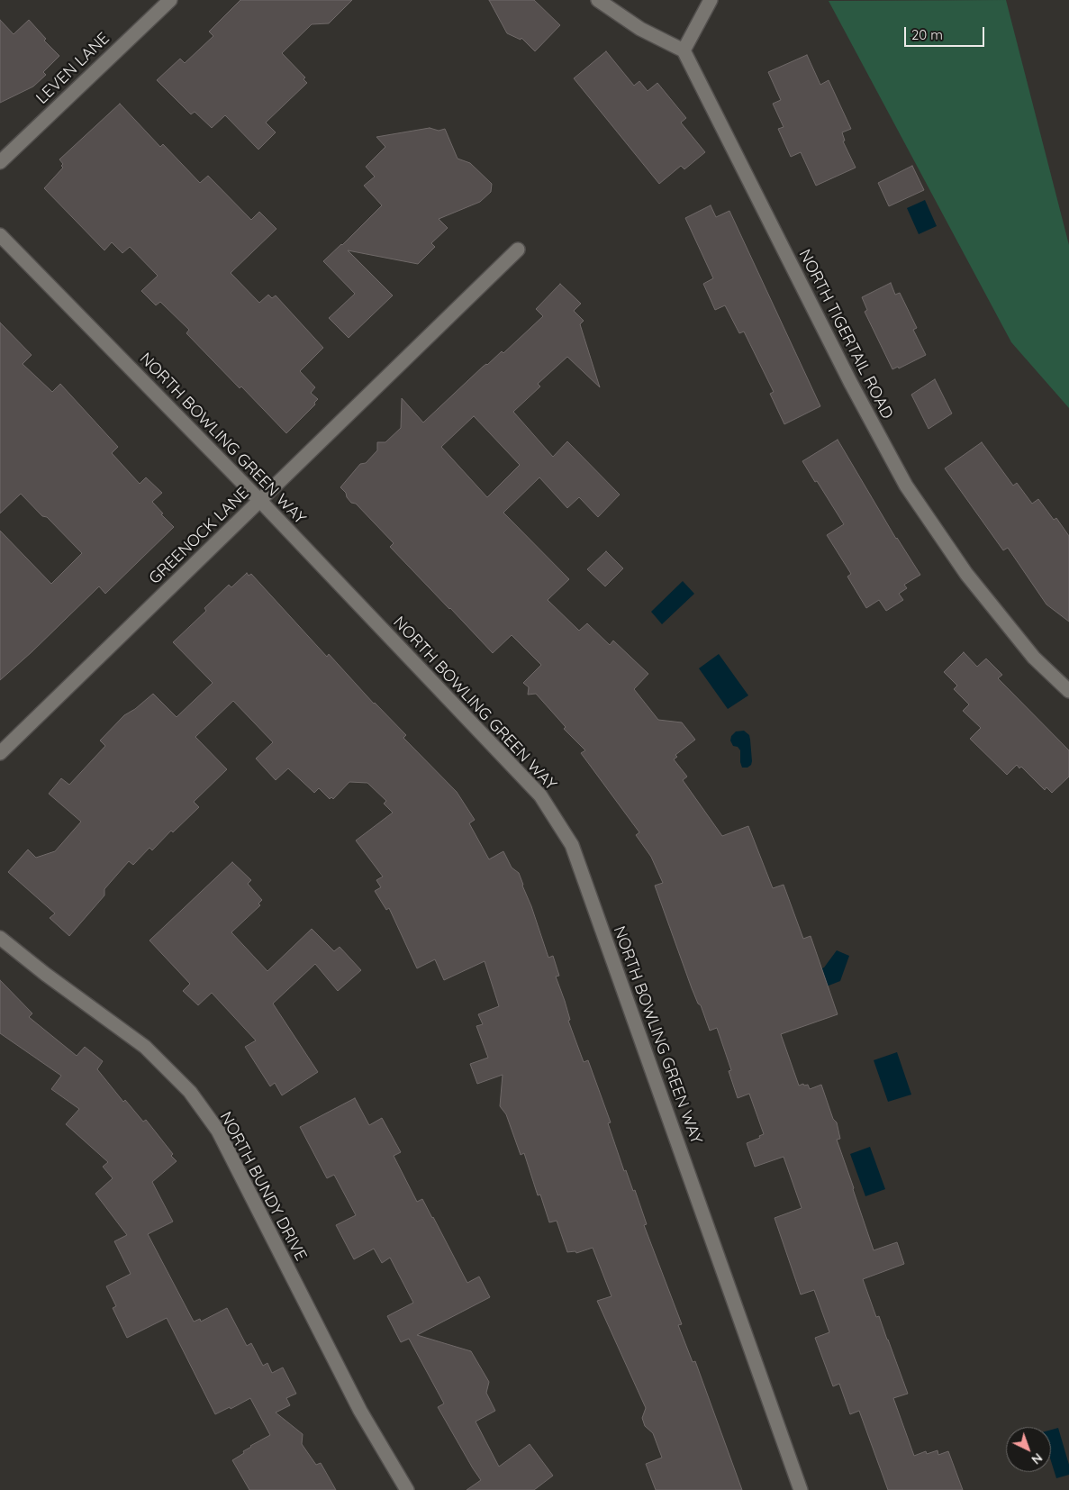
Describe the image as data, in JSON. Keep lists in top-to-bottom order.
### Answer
{
  "streets": {
    "street": [
      "LEVEN LANE",
      "NORTH TIGERTAIL ROAD",
      "NORTH BOWLING GREEN WAY",
      "GREENOCK LANE",
      "NORTH BUNDY DRIVE"
    ]
  },
  "crossings": [
    ["NORTH BOWLING GREEN WAY", "GREENOCK LANE"]
  ],
  "scale_bar": "20 m",
  "north": "bottom right"
}
